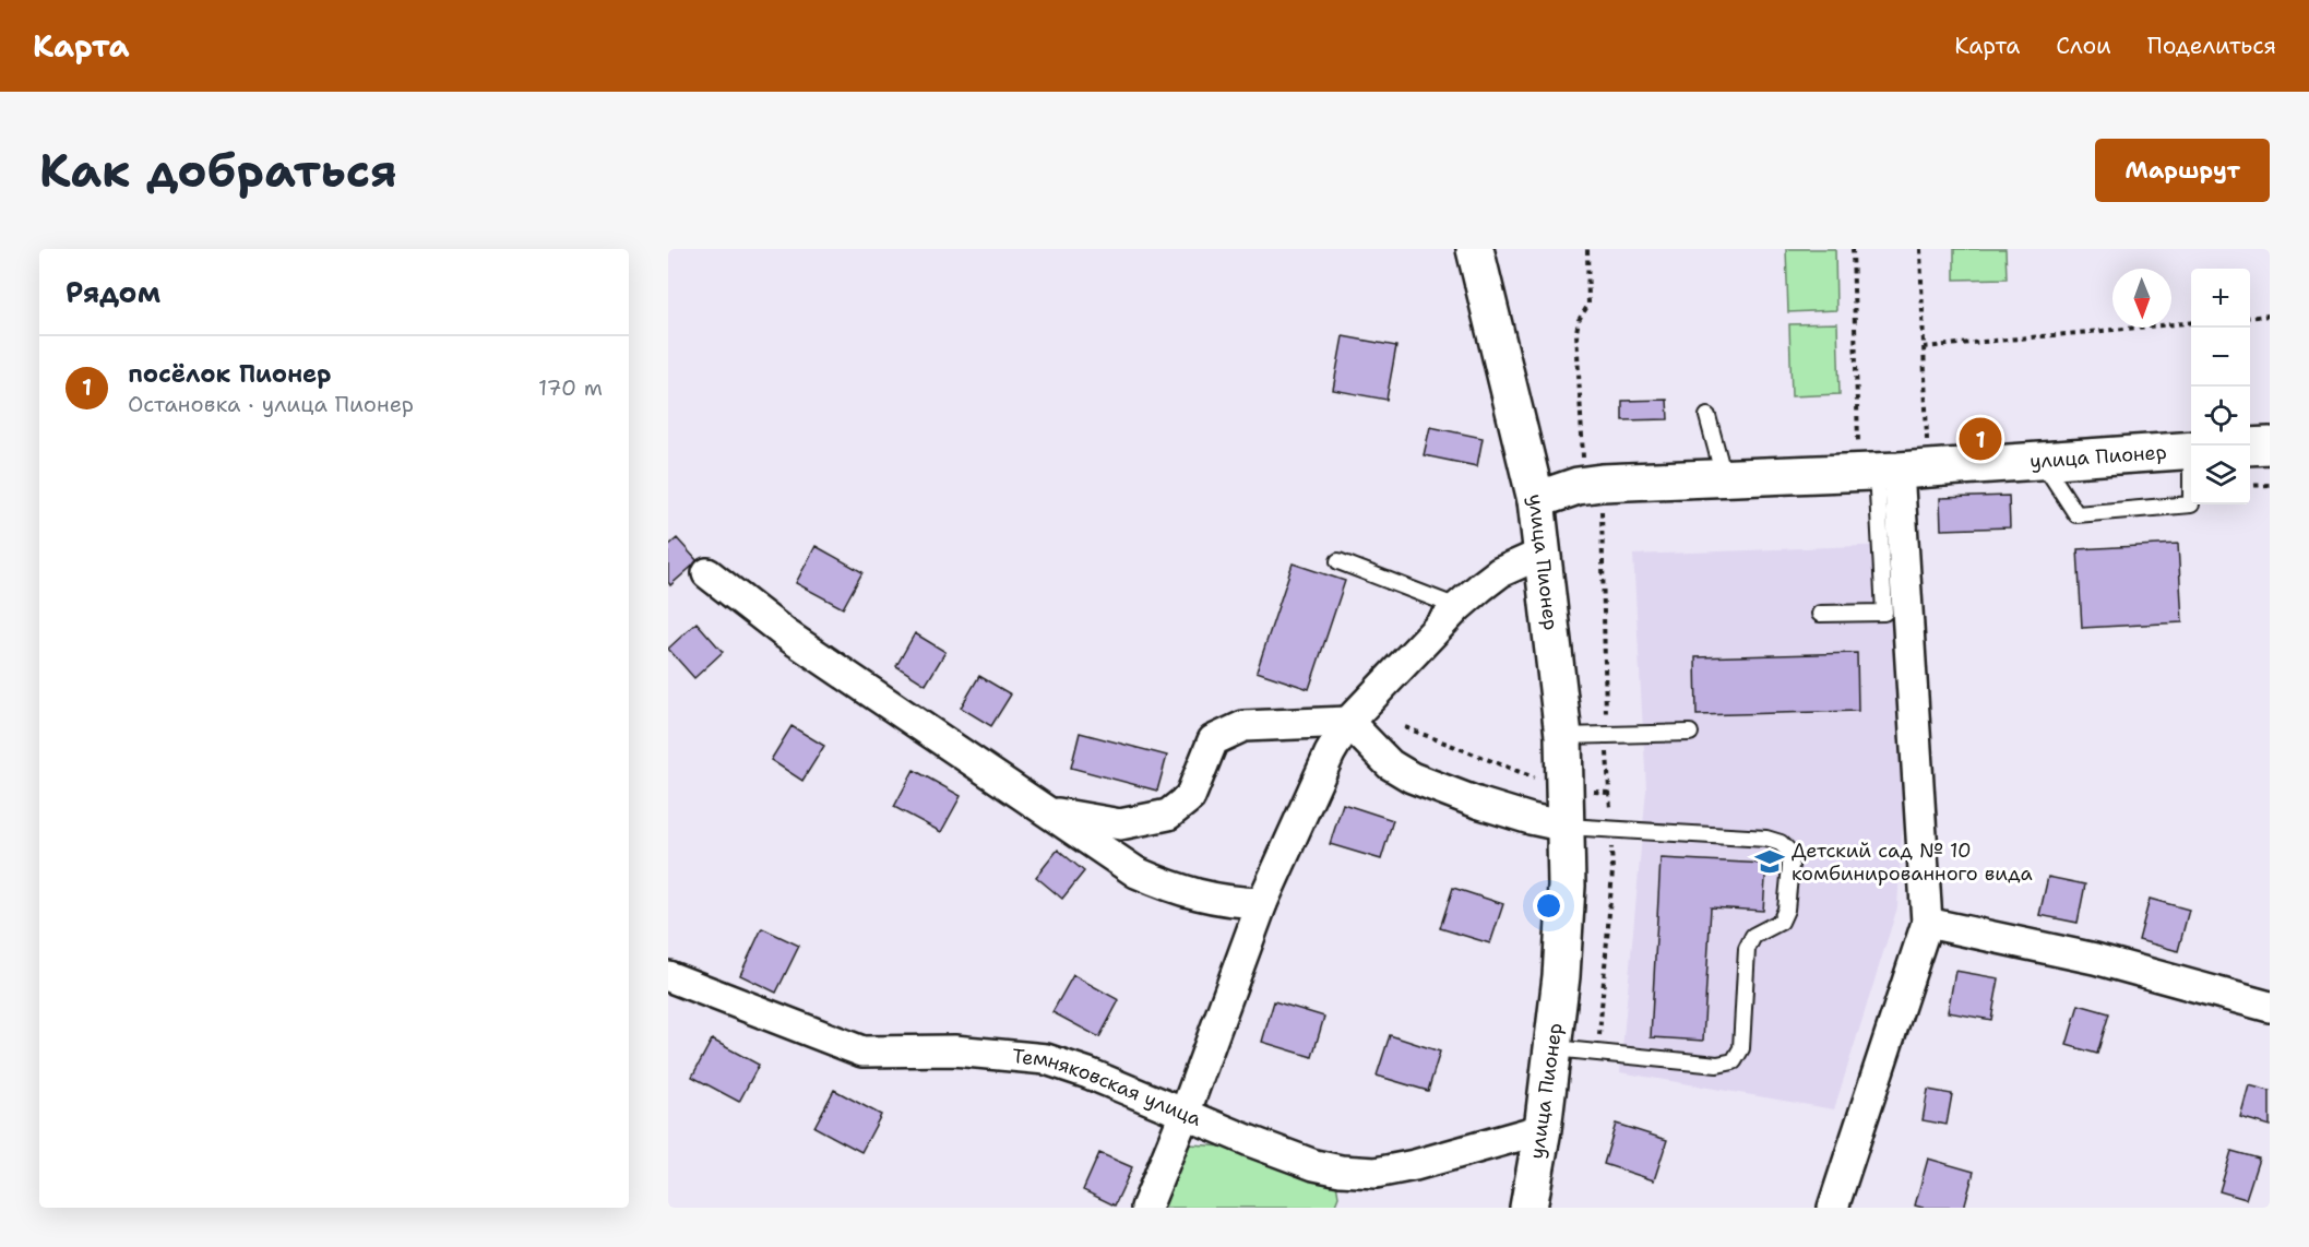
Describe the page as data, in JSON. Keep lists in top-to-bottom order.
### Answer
{
  "streets": {
    "street": ["улица Пионер", "Темняковская улица"]
  },
  "crossings": [
    ["улица Пионер", "Темняковская улица"]
  ],
  "places": {
    "school or university": ["Детский сад № 10 комбинированного вида"]
  },
  "north": "bottom",
  "page": {
    "header": "Карта",
    "nav": ["Карта", "Слои", "Поделиться"],
    "buttons": "Маршрут",
    "title": "Как добраться",
    "heading": "Рядом",
    "map_buttons": ["+", "−"],
    "list": [
      {
        "mark": "1",
        "name": "посёлок Пионер",
        "note": "Остановка · улица Пионер",
        "value": "170 m"
      }
    ],
    "pins": "1"
  }
}
